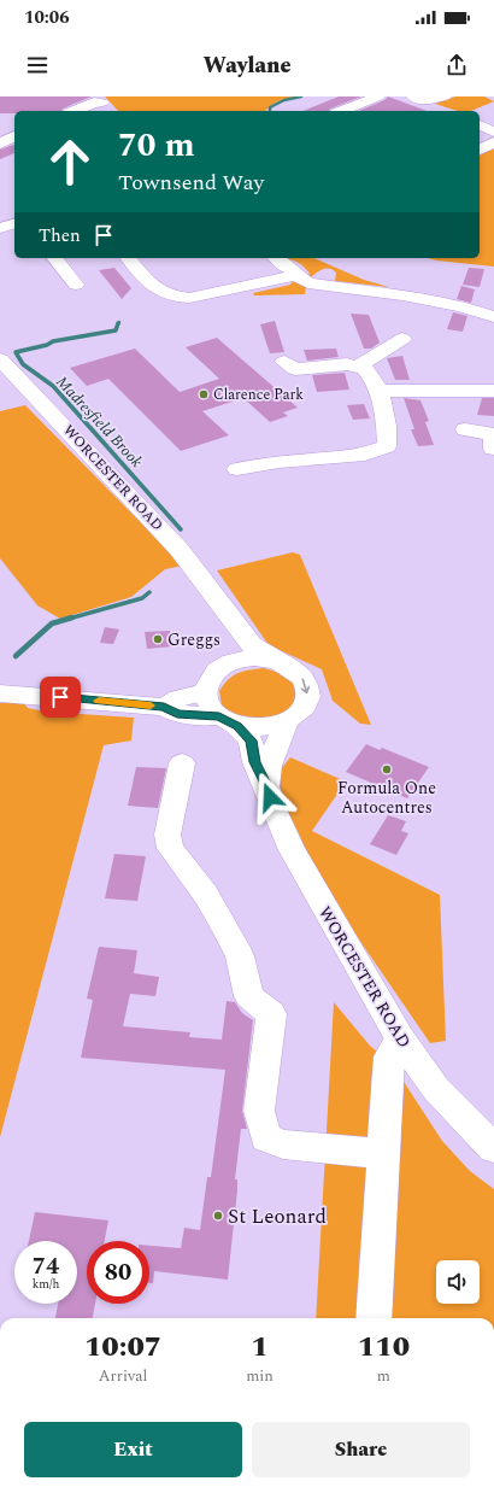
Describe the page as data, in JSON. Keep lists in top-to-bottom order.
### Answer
{
  "streets": {
    "main road": ["WORCESTER ROAD"]
  },
  "water": ["Madresfield Brook"],
  "places": [
    "Clarence Park",
    "Greggs",
    "Formula One Autocentres",
    "St Leonard"
  ],
  "page": {
    "status": "10:06",
    "header": "Waylane",
    "turn": ["70 m", "Townsend Way"],
    "then": "Then",
    "speed": "74 km/h",
    "limit": "80",
    "eta": [
      "10:07",
      "Arrival",
      "1",
      "min",
      "110",
      "m"
    ],
    "buttons": ["Exit", "Share"]
  }
}
